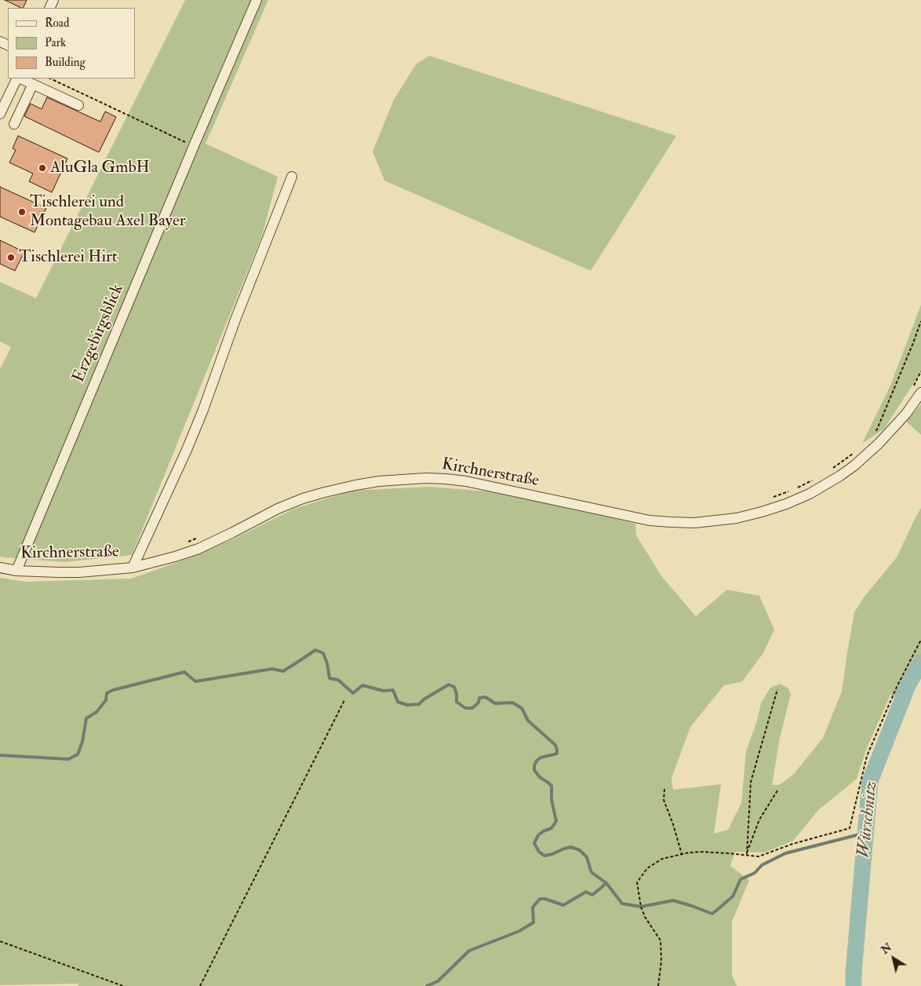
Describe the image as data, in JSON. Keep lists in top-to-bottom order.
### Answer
{
  "streets": {
    "street": ["Erzgebirgsblick", "Kirchnerstraße"]
  },
  "crossings": [
    ["Erzgebirgsblick", "Kirchnerstraße"]
  ],
  "water": ["Würschnitz"],
  "places": ["AluGla GmbH", "Tischlerei und Montagebau Axel Bayer", "Tischlerei Hirt"],
  "legend": ["Road", "Park", "Building"],
  "north": "top left"
}
